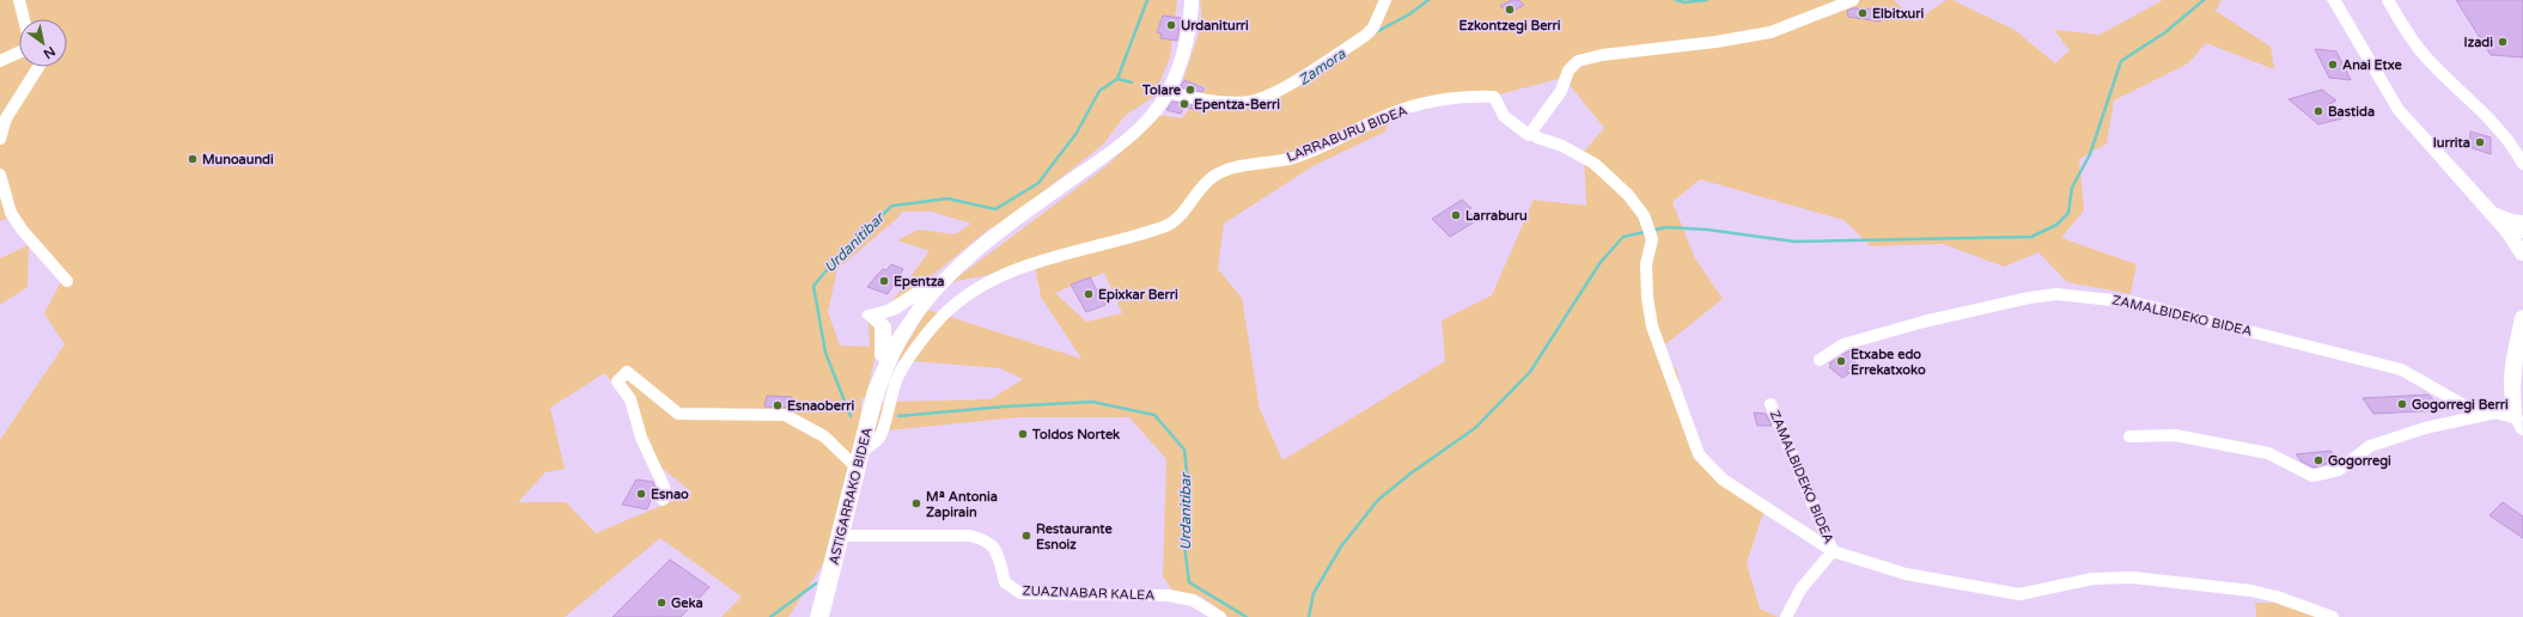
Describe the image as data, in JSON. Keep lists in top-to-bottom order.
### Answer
{
  "streets": {
    "main road": ["ASTIGARRAKO BIDEA"],
    "street": ["LARRABURU BIDEA", "ZAMALBIDEKO BIDEA", "ZUAZNABAR KALEA"]
  },
  "crossings": [
    ["LARRABURU BIDEA", "ASTIGARRAKO BIDEA"],
    ["ASTIGARRAKO BIDEA", "ZUAZNABAR KALEA"]
  ],
  "water": ["Zamora", "Urdanitibar"],
  "places": [
    "Ezkontzegi Berri",
    "Elbitxuri",
    "Urdaniturri",
    "Izadi",
    "Anai Etxe",
    "Tolare",
    "Epentza-Berri",
    "Bastida",
    "Iurrita",
    "Munoaundi",
    "Larraburu",
    "Epentza",
    "Epixkar Berri",
    "Etxabe edo Errekatxoko",
    "Gogorregi Berri",
    "Esnaoberri",
    "Toldos Nortek",
    "Gogorregi",
    "Esnao",
    "Mª Antonia Zapirain",
    "Restaurante Esnoiz",
    "Geka"
  ],
  "north": "bottom right"
}
